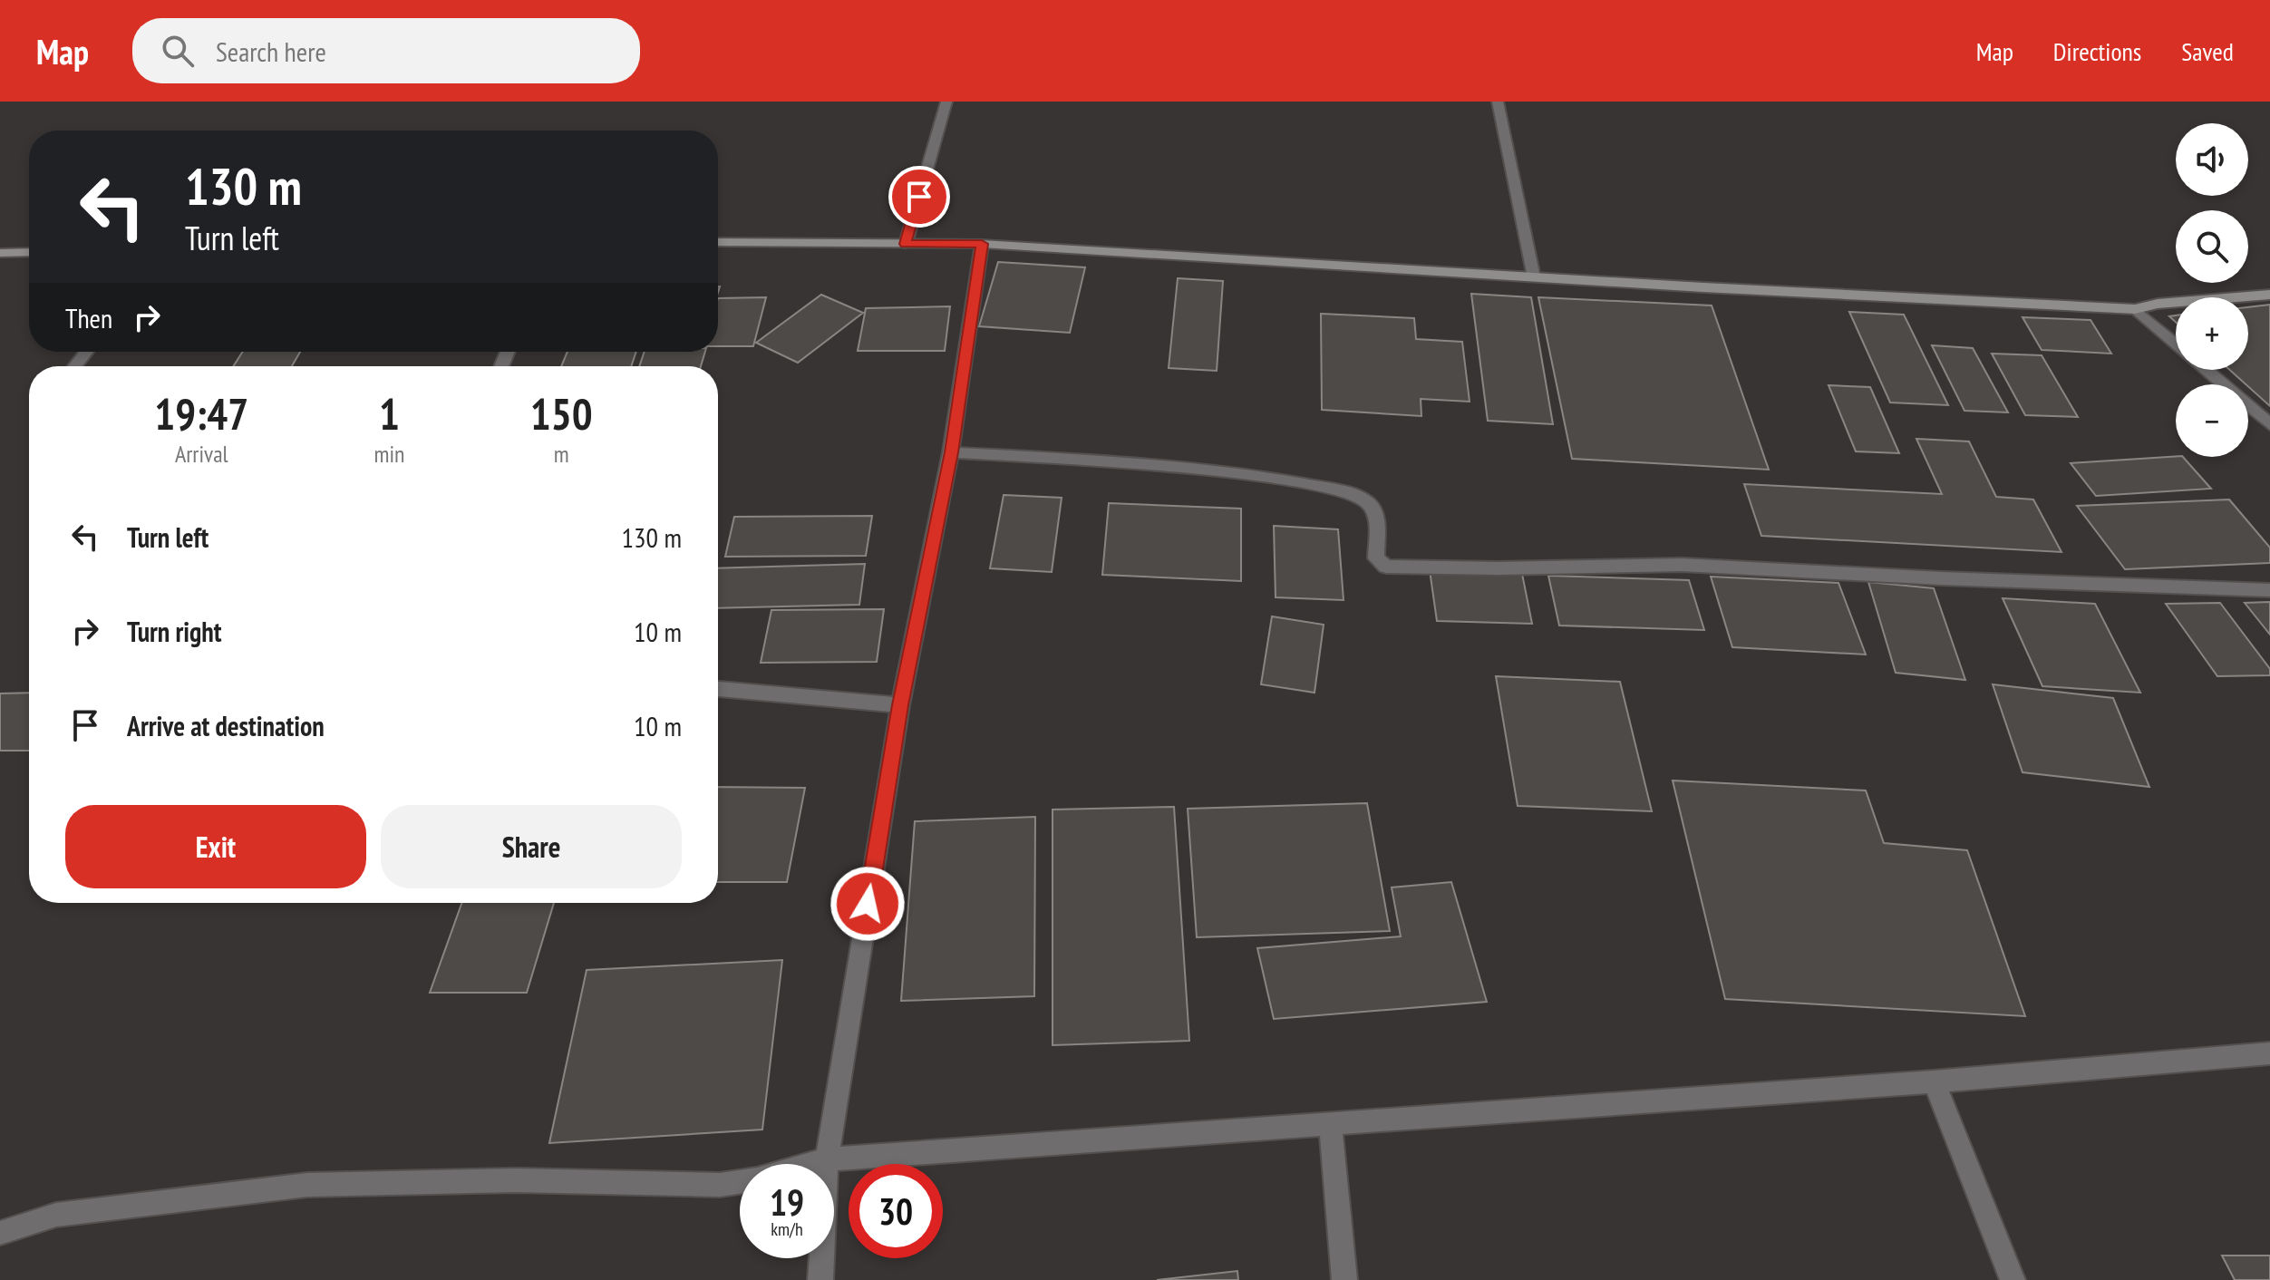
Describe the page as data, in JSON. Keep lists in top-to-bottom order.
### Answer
{
  "page": {
    "header": "Map",
    "search": "Search here",
    "nav": ["Map", "Directions", "Saved"],
    "map_buttons": ["+", "−"],
    "turn": ["130 m", "Turn left"],
    "then": "Then",
    "eta": [
      "19:47",
      "Arrival",
      "1",
      "min",
      "150",
      "m"
    ],
    "list": [
      {
        "name": "Turn left",
        "value": "130 m"
      },
      {
        "name": "Turn right",
        "value": "10 m"
      },
      {
        "name": "Arrive at destination",
        "value": "10 m"
      }
    ],
    "buttons": ["Exit", "Share"],
    "speed": "19 km/h",
    "limit": "30"
  }
}
